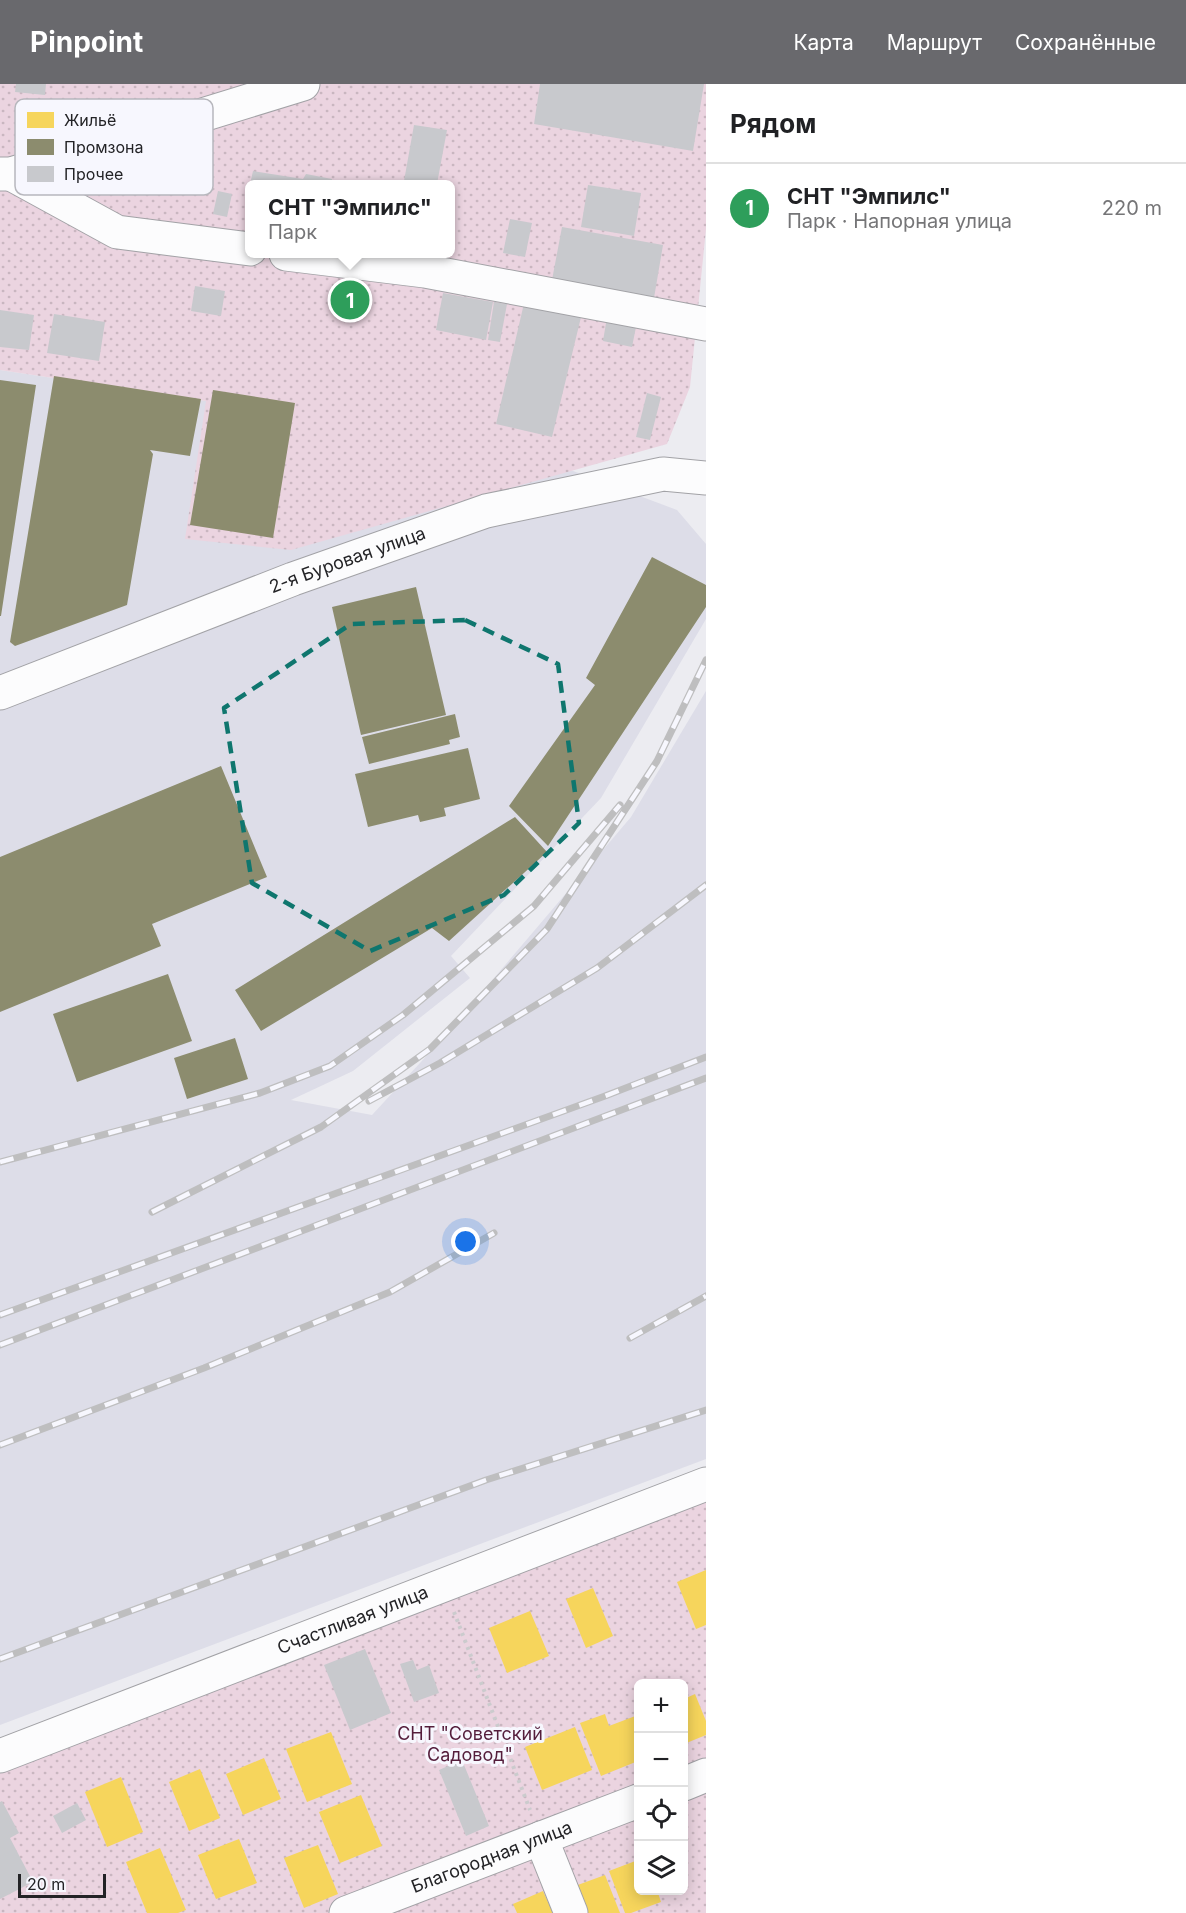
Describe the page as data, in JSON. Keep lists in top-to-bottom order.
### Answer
{
  "streets": {
    "street": ["2-я Буровая улица", "Счастливая улица", "Благородная улица"]
  },
  "parks": ["СНТ \"Советский Садовод\""],
  "legend": ["Жильё", "Промзона", "Прочее"],
  "scale_bar": "20 m",
  "page": {
    "header": "Pinpoint",
    "nav": ["Карта", "Маршрут", "Сохранённые"],
    "heading": "Рядом",
    "list": [
      {
        "mark": "1",
        "name": "СНТ \"Эмпилс\"",
        "note": "Парк · Напорная улица",
        "value": "220 m"
      }
    ],
    "popup": ["СНТ \"Эмпилс\"", "Парк"],
    "pins": "1",
    "map_buttons": ["+", "−"],
    "scale": "20 m"
  }
}
